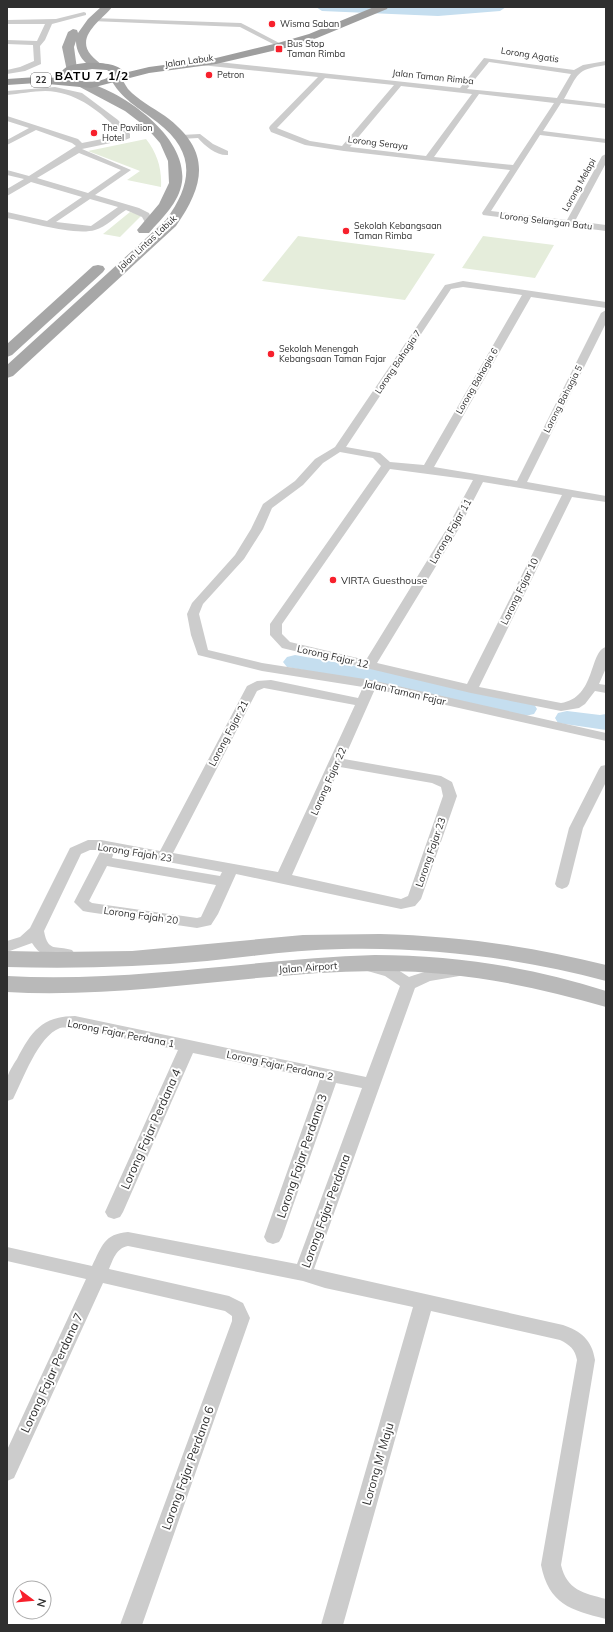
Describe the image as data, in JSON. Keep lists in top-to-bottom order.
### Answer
{
  "streets": {
    "highway": ["Jalan Labuk", "22"],
    "main road": ["Jalan Lintas Labuk", "Jalan Airport"],
    "street": [
      "Lorong Agatis",
      "Jalan Taman Rimba",
      "Lorong Seraya",
      "Lorong Melapi",
      "Lorong Selangan Batu",
      "Lorong Bahagia 7",
      "Lorong Bahagia 6",
      "Lorong Bahagia 5",
      "Lorong Fajar 11",
      "Lorong Fajar 10",
      "Lorong Fajar 12",
      "Jalan Taman Fajar",
      "Lorong Fajar 21",
      "Lorong Fajar 22",
      "Lorong Fajah 23",
      "Lorong Fajar 23",
      "Lorong Fajah 20",
      "Lorong Fajar Perdana 1",
      "Lorong Fajar Perdana 2",
      "Lorong Fajar Perdana 4",
      "Lorong Fajar Perdana 3",
      "Lorong Fajar Perdana",
      "Lorong Fajar Perdana 7",
      "Lorong M' Maju",
      "Lorong Fajar Perdana 6"
    ]
  },
  "crossings": [
    ["Lorong Agatis", "Jalan Taman Rimba"],
    ["Jalan Labuk", "Jalan Taman Rimba"],
    ["Jalan Labuk", "22"],
    ["Jalan Labuk", "Jalan Lintas Labuk"],
    ["Jalan Taman Rimba", "Lorong Seraya"],
    ["22", "Jalan Lintas Labuk"],
    ["Lorong Seraya", "Lorong Selangan Batu"],
    ["Lorong Melapi", "Lorong Selangan Batu"],
    ["Lorong Bahagia 7", "Lorong Bahagia 6"],
    ["Lorong Bahagia 7", "Jalan Taman Fajar"],
    ["Lorong Fajar 11", "Lorong Fajar 12"],
    ["Lorong Fajar 10", "Lorong Fajar 12"],
    ["Jalan Taman Fajar", "Lorong Fajar 22"],
    ["Lorong Fajar 21", "Lorong Fajar 22"],
    ["Lorong Fajar 21", "Lorong Fajah 23"],
    ["Lorong Fajar 22", "Lorong Fajah 23"],
    ["Lorong Fajar 22", "Lorong Fajar 23"],
    ["Lorong Fajah 23", "Lorong Fajar 23"],
    ["Lorong Fajah 23", "Lorong Fajah 20"],
    ["Lorong Fajar Perdana 1", "Lorong Fajar Perdana 2"],
    ["Lorong Fajar Perdana 1", "Lorong Fajar Perdana 4"],
    ["Lorong Fajar Perdana 2", "Lorong Fajar Perdana 4"],
    ["Lorong Fajar Perdana 2", "Lorong Fajar Perdana 3"],
    ["Lorong Fajar Perdana 2", "Lorong Fajar Perdana"],
    ["Lorong Fajar Perdana", "Lorong Fajar Perdana 7"],
    ["Lorong Fajar Perdana", "Lorong Fajar Perdana 6"],
    ["Lorong Fajar Perdana 7", "Lorong Fajar Perdana 6"]
  ],
  "districts": ["BATU 7 1/2"],
  "places": {
    "other": [
      "Wisma Saban",
      "Petron",
      "The Pavilion Hotel",
      "Sekolah Kebangsaan Taman Rimba",
      "Sekolah Menengah Kebangsaan Taman Fajar",
      "VIRTA Guesthouse"
    ],
    "transit": ["Bus Stop Taman Rimba"]
  },
  "north": "right"
}
